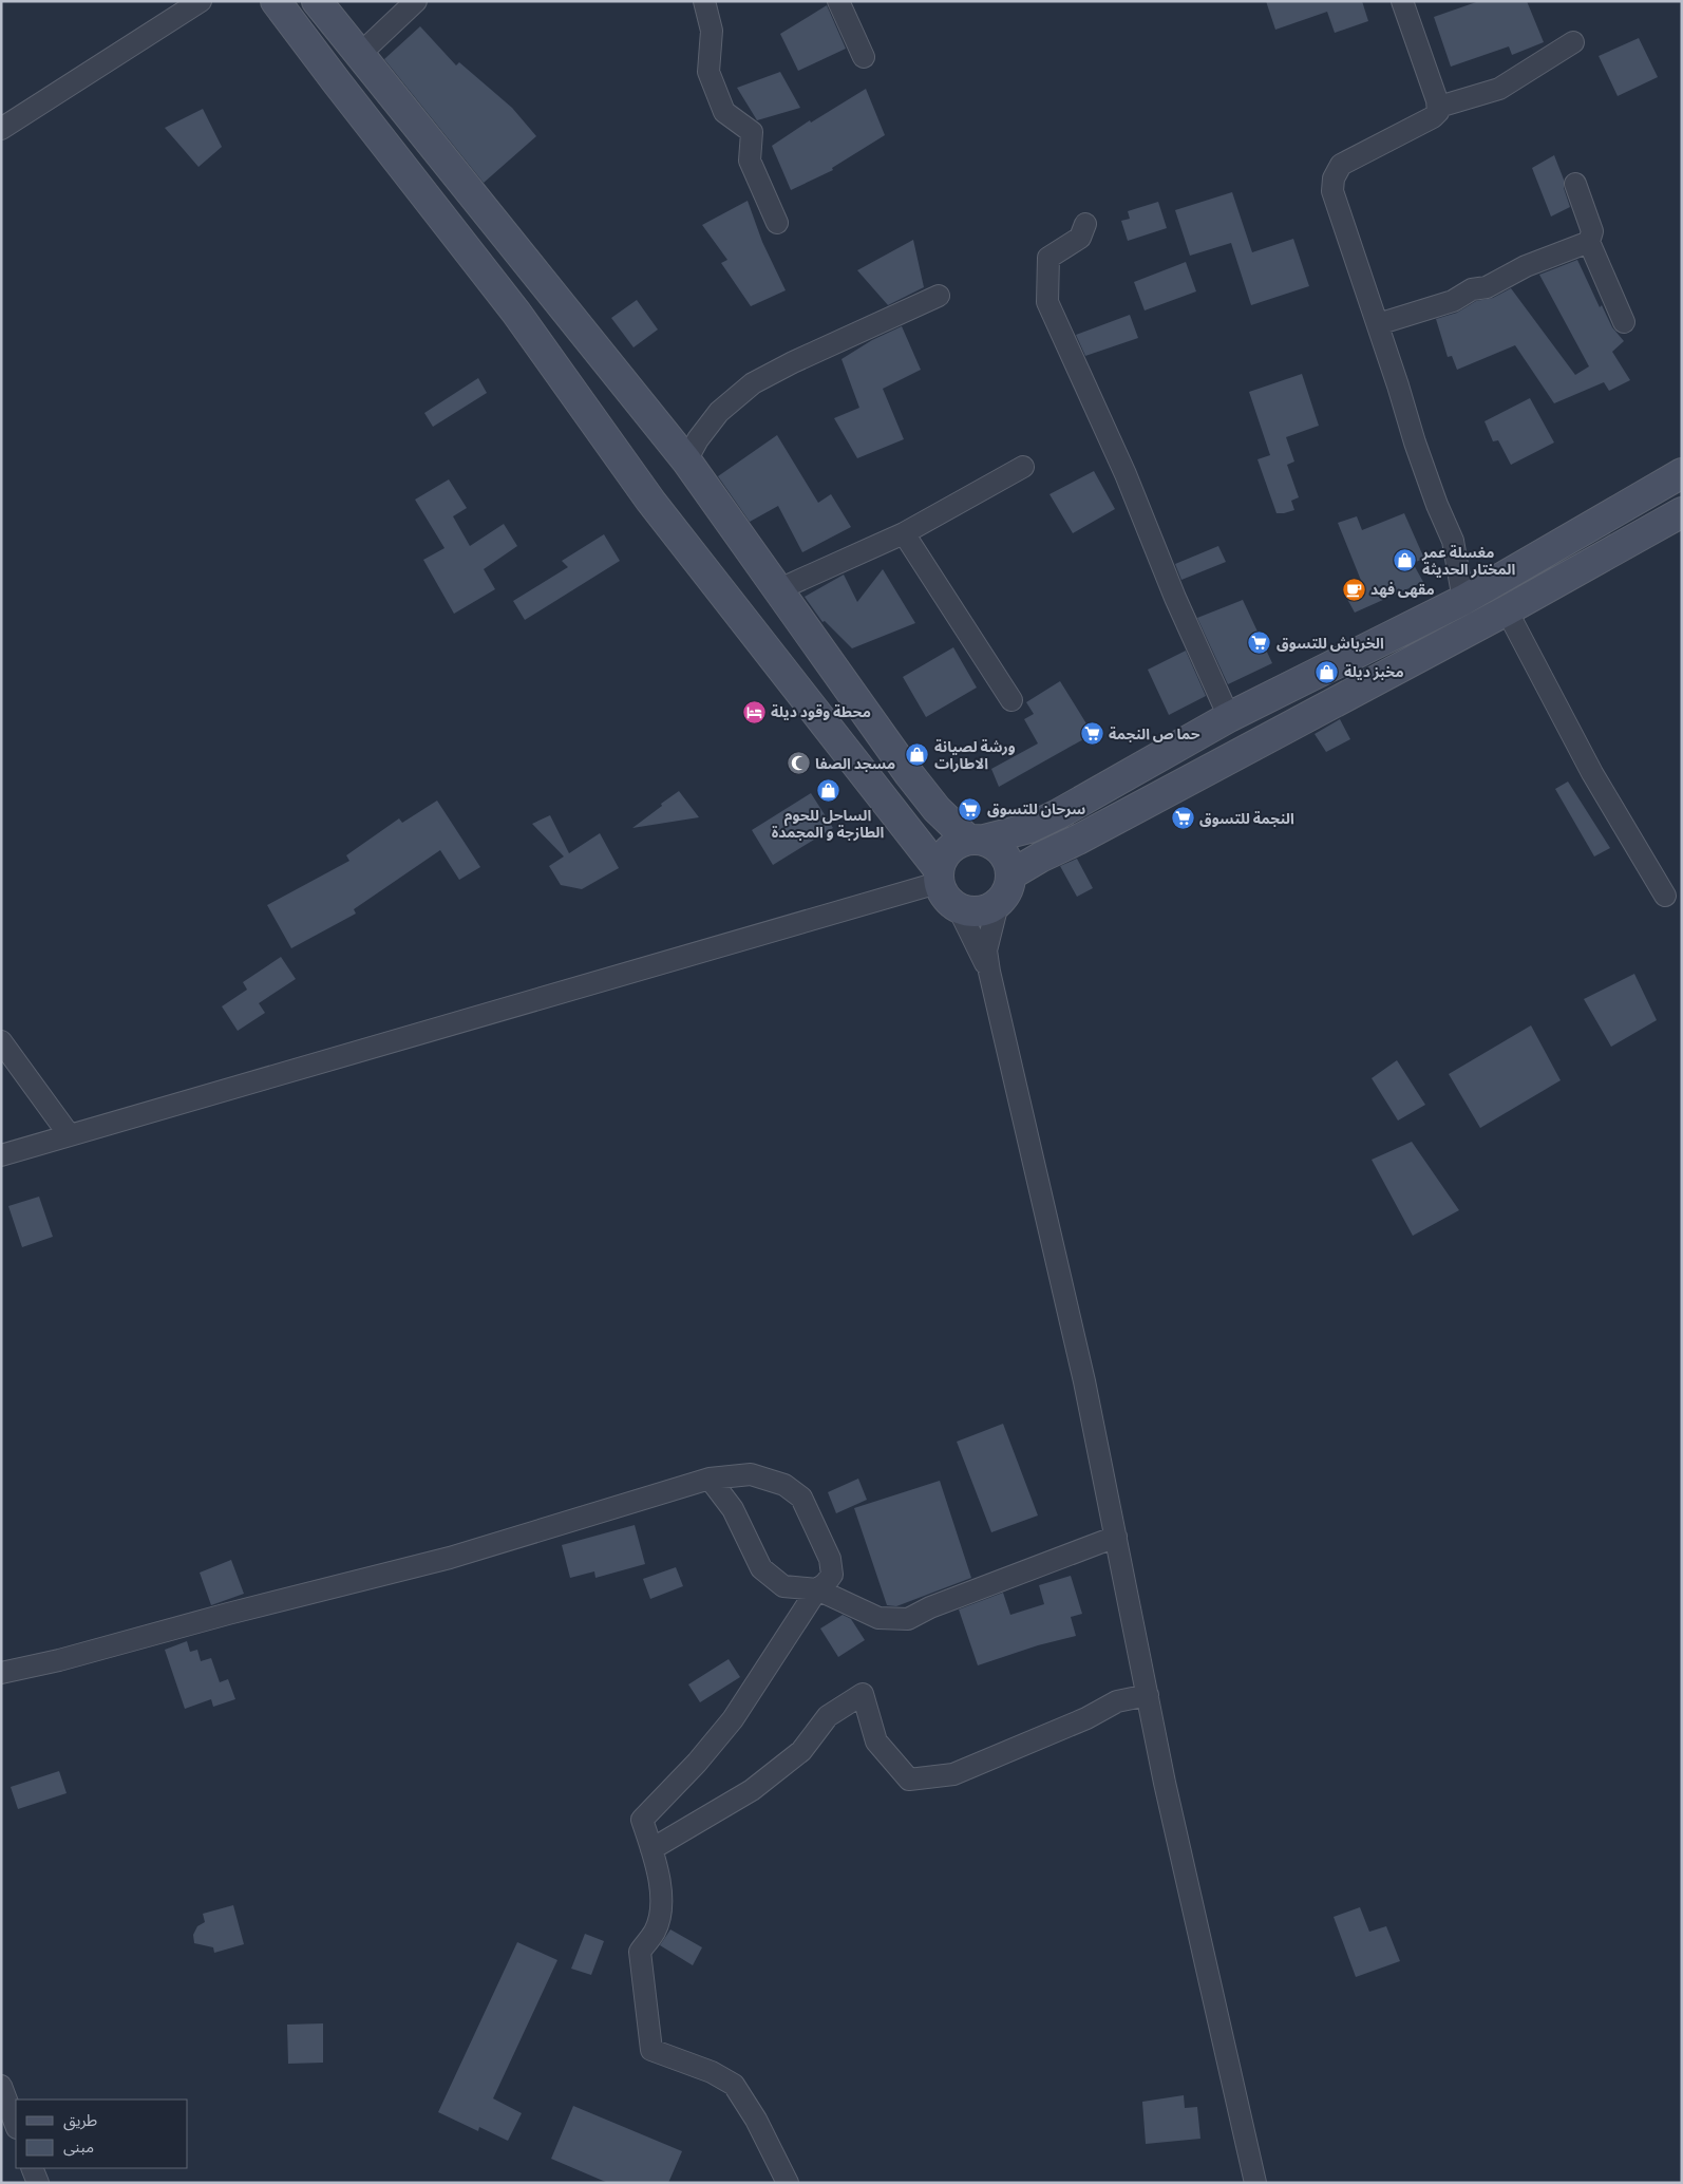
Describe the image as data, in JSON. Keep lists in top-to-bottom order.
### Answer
{
  "places": {
    "shop": [
      "مغسلة عمر المختار الحديثة",
      "مخبز ديلة",
      "ورشة لصيانة الاطارات",
      "الساحل للحوم الطازجة و المجمدة"
    ],
    "cafe": ["مقهى فهد"],
    "supermarket": [
      "الخرباش للتسوق",
      "حما ص النجمة",
      "سرحان للتسوق",
      "النجمة للتسوق"
    ],
    "hotel": ["محطة وقود ديلة"],
    "mosque": ["مسجد الصفا"]
  },
  "legend": ["طريق", "مبنى"]
}
